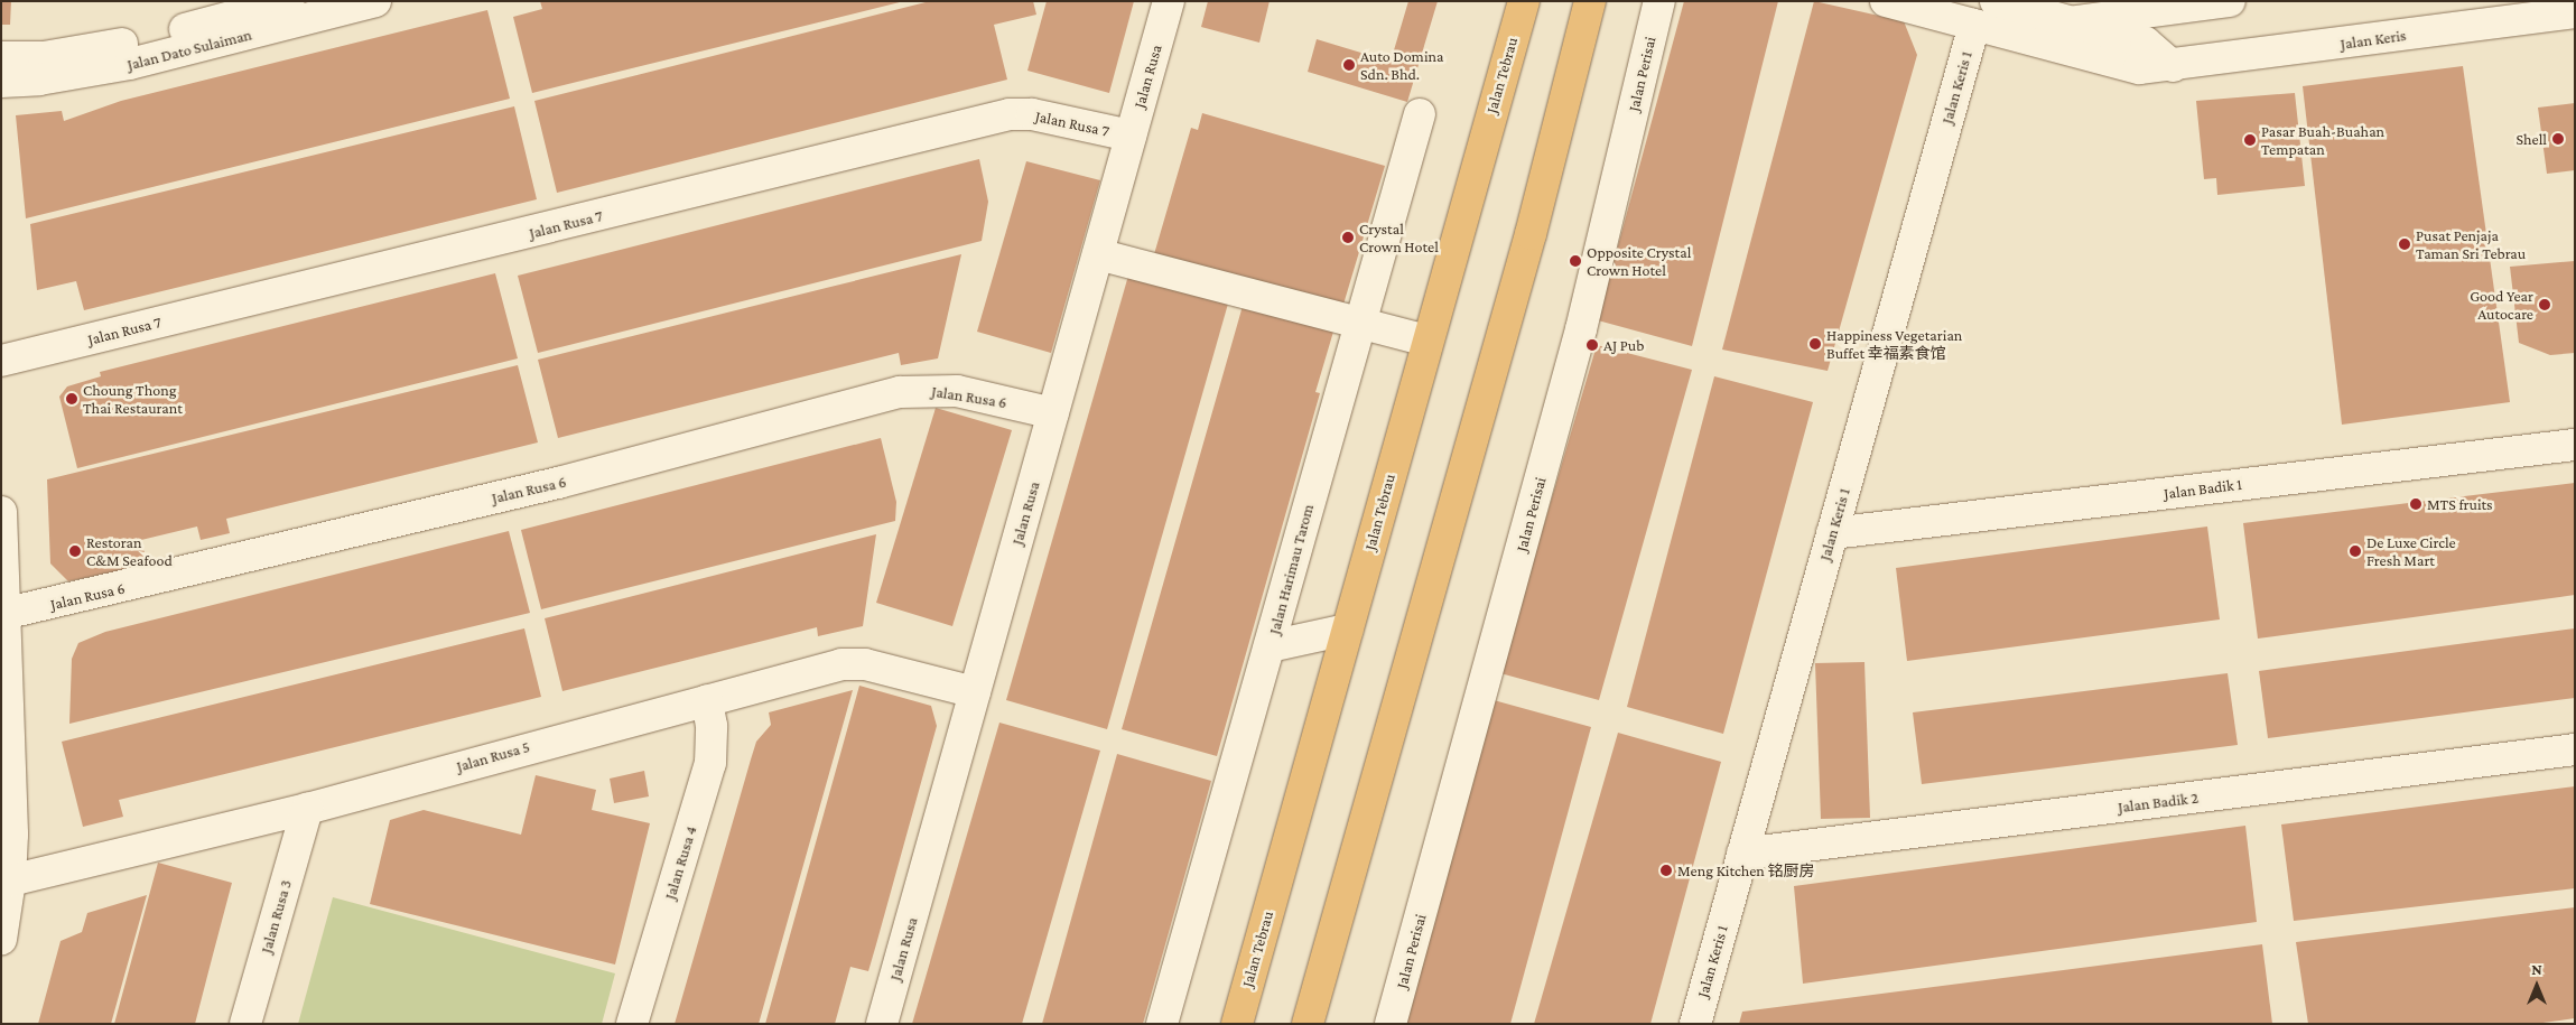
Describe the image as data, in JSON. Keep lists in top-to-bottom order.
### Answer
{
  "streets": {
    "highway": ["Jalan Tebrau"],
    "street": [
      "Jalan Keris",
      "Jalan Dato Sulaiman",
      "Jalan Perisai",
      "Jalan Rusa",
      "Jalan Keris 1",
      "Jalan Rusa 7",
      "Jalan Rusa 6",
      "Jalan Badik 1",
      "Jalan Harimau Tarom",
      "Jalan Rusa 5",
      "Jalan Badik 2",
      "Jalan Rusa 4",
      "Jalan Rusa 3"
    ]
  },
  "crossings": [
    ["Jalan Keris", "Jalan Keris 1"],
    ["Jalan Rusa", "Jalan Rusa 7"],
    ["Jalan Rusa", "Jalan Rusa 6"],
    ["Jalan Rusa", "Jalan Rusa 5"],
    ["Jalan Keris 1", "Jalan Badik 1"],
    ["Jalan Keris 1", "Jalan Badik 2"],
    ["Jalan Rusa 5", "Jalan Rusa 4"],
    ["Jalan Rusa 5", "Jalan Rusa 3"]
  ],
  "places": [
    "Auto Domina Sdn. Bhd.",
    "Shell",
    "Pasar Buah-Buahan Tempatan",
    "Crystal Crown Hotel",
    "Pusat Penjaja Taman Sri Tebrau",
    "Opposite Crystal Crown Hotel",
    "Good Year Autocare",
    "Happiness Vegetarian Buffet 幸福素食馆",
    "AJ Pub",
    "Choung Thong Thai Restaurant",
    "MTS fruits",
    "Restoran C&M Seafood",
    "De Luxe Circle Fresh Mart",
    "Meng Kitchen 铭厨房"
  ],
  "north": "top"
}
